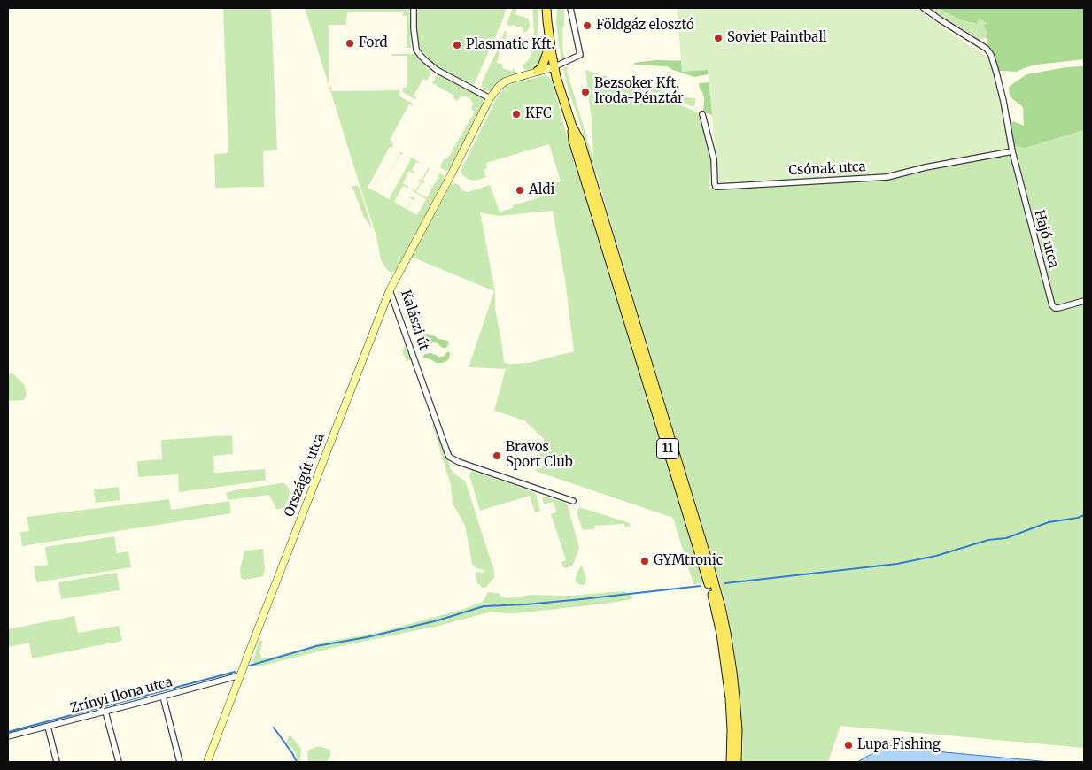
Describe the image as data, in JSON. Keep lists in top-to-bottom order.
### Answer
{
  "streets": {
    "main road": ["Kalászi út", "11", "Országút utca"],
    "street": ["Csónak utca", "Hajó utca", "Zrínyi Ilona utca"]
  },
  "crossings": [
    ["Csónak utca", "Hajó utca"],
    ["Kalászi út", "11"],
    ["Kalászi út", "Országút utca"],
    ["Országút utca", "Zrínyi Ilona utca"]
  ],
  "places": [
    "Földgáz elosztó",
    "Soviet Paintball",
    "Ford",
    "Plasmatic Kft.",
    "Bezsoker Kft. Iroda-Pénztár",
    "KFC",
    "Aldi",
    "Bravos Sport Club",
    "GYMtronic",
    "Lupa Fishing"
  ]
}
